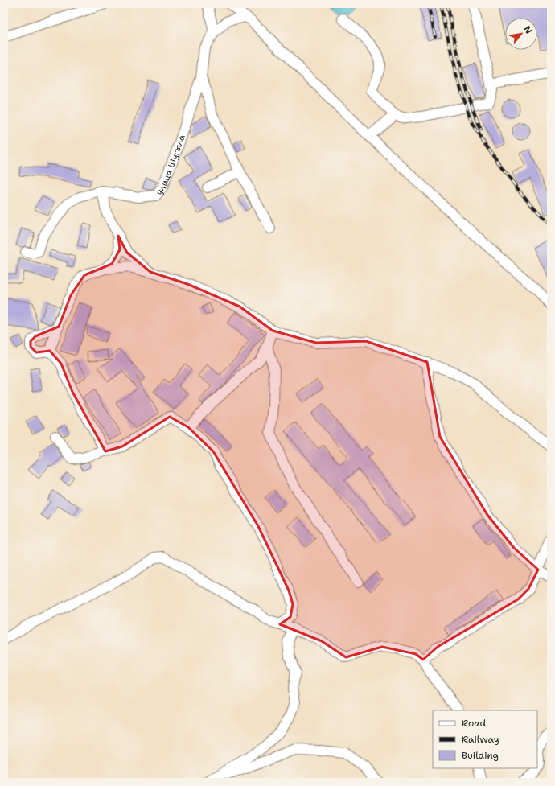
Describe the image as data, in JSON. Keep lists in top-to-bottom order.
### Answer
{
  "streets": {
    "street": ["улица Шугыла"]
  },
  "legend": ["Road", "Railway", "Building"],
  "north": "top right"
}
